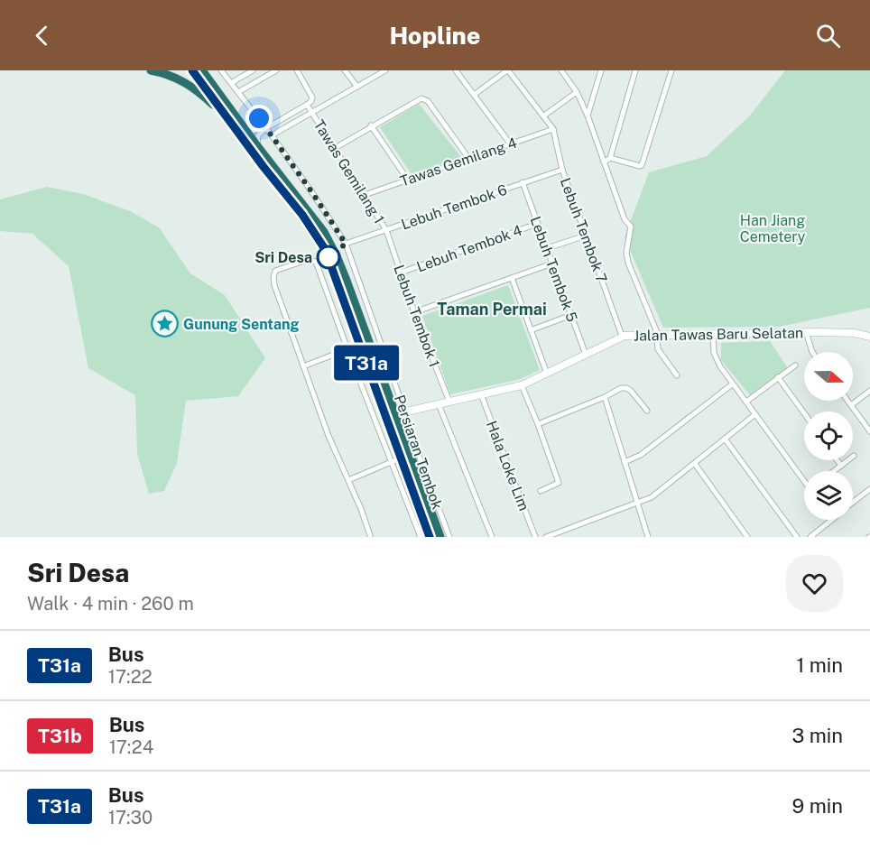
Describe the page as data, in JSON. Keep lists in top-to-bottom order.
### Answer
{
  "streets": {
    "street": [
      "Tawas Gemilang 4",
      "Tawas Gemilang 1",
      "Lebuh Tembok 6",
      "Lebuh Tembok 7",
      "Lebuh Tembok 4",
      "Lebuh Tembok 5",
      "Lebuh Tembok 1",
      "Jalan Tawas Baru Selatan",
      "Persiaran Tembok",
      "Hala Loke Lim"
    ]
  },
  "crossings": [
    ["Tawas Gemilang 4", "Tawas Gemilang 1"],
    ["Tawas Gemilang 4", "Lebuh Tembok 7"],
    ["Tawas Gemilang 1", "Lebuh Tembok 6"],
    ["Tawas Gemilang 1", "Lebuh Tembok 1"],
    ["Lebuh Tembok 6", "Lebuh Tembok 7"],
    ["Lebuh Tembok 6", "Lebuh Tembok 5"],
    ["Lebuh Tembok 6", "Lebuh Tembok 1"],
    ["Lebuh Tembok 6", "Persiaran Tembok"],
    ["Lebuh Tembok 7", "Jalan Tawas Baru Selatan"],
    ["Lebuh Tembok 4", "Lebuh Tembok 5"],
    ["Lebuh Tembok 4", "Lebuh Tembok 1"],
    ["Lebuh Tembok 5", "Jalan Tawas Baru Selatan"],
    ["Lebuh Tembok 1", "Jalan Tawas Baru Selatan"],
    ["Jalan Tawas Baru Selatan", "Persiaran Tembok"],
    ["Jalan Tawas Baru Selatan", "Hala Loke Lim"]
  ],
  "districts": ["Taman Permai"],
  "parks": ["Han Jiang Cemetery"],
  "places": {
    "other": ["Sri Desa"],
    "place": ["Gunung Sentang"]
  },
  "lines": ["bus line T31a"],
  "north": "right",
  "page": {
    "header": "Hopline",
    "on_map": "T31a",
    "heading": ["Sri Desa", "Walk · 4 min · 260 m"],
    "list": [
      {
        "mark": "T31a",
        "name": "Bus",
        "note": "17:22",
        "value": "1 min"
      },
      {
        "mark": "T31b",
        "name": "Bus",
        "note": "17:24",
        "value": "3 min"
      },
      {
        "mark": "T31a",
        "name": "Bus",
        "note": "17:30",
        "value": "9 min"
      }
    ]
  }
}
